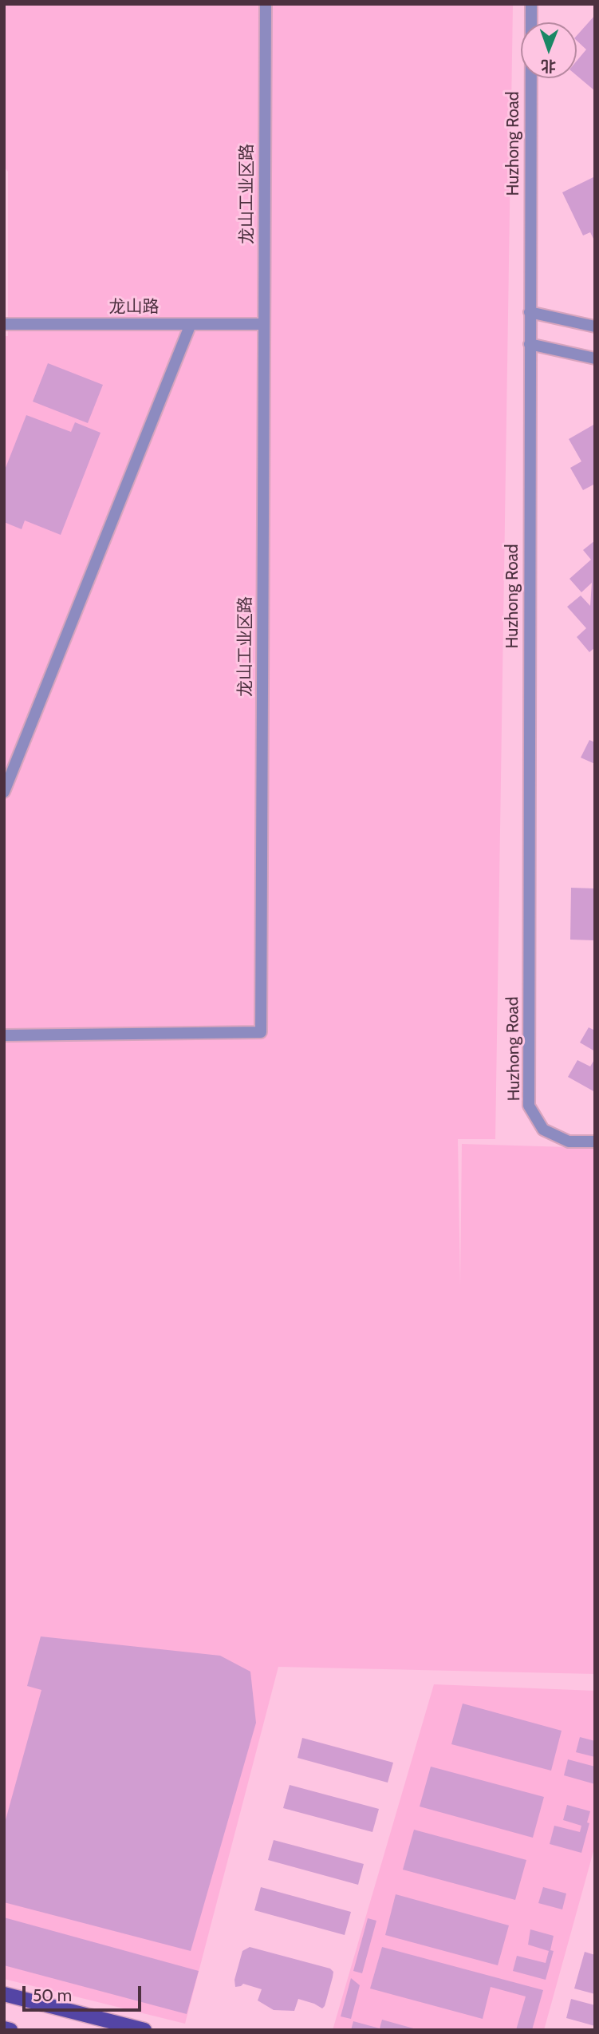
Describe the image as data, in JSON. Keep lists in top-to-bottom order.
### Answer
{
  "streets": {
    "street": ["Huzhong Road", "龙山工业区路", "龙山路"]
  },
  "crossings": [
    ["龙山工业区路", "龙山路"]
  ],
  "scale_bar": "50 m",
  "north": "bottom"
}
